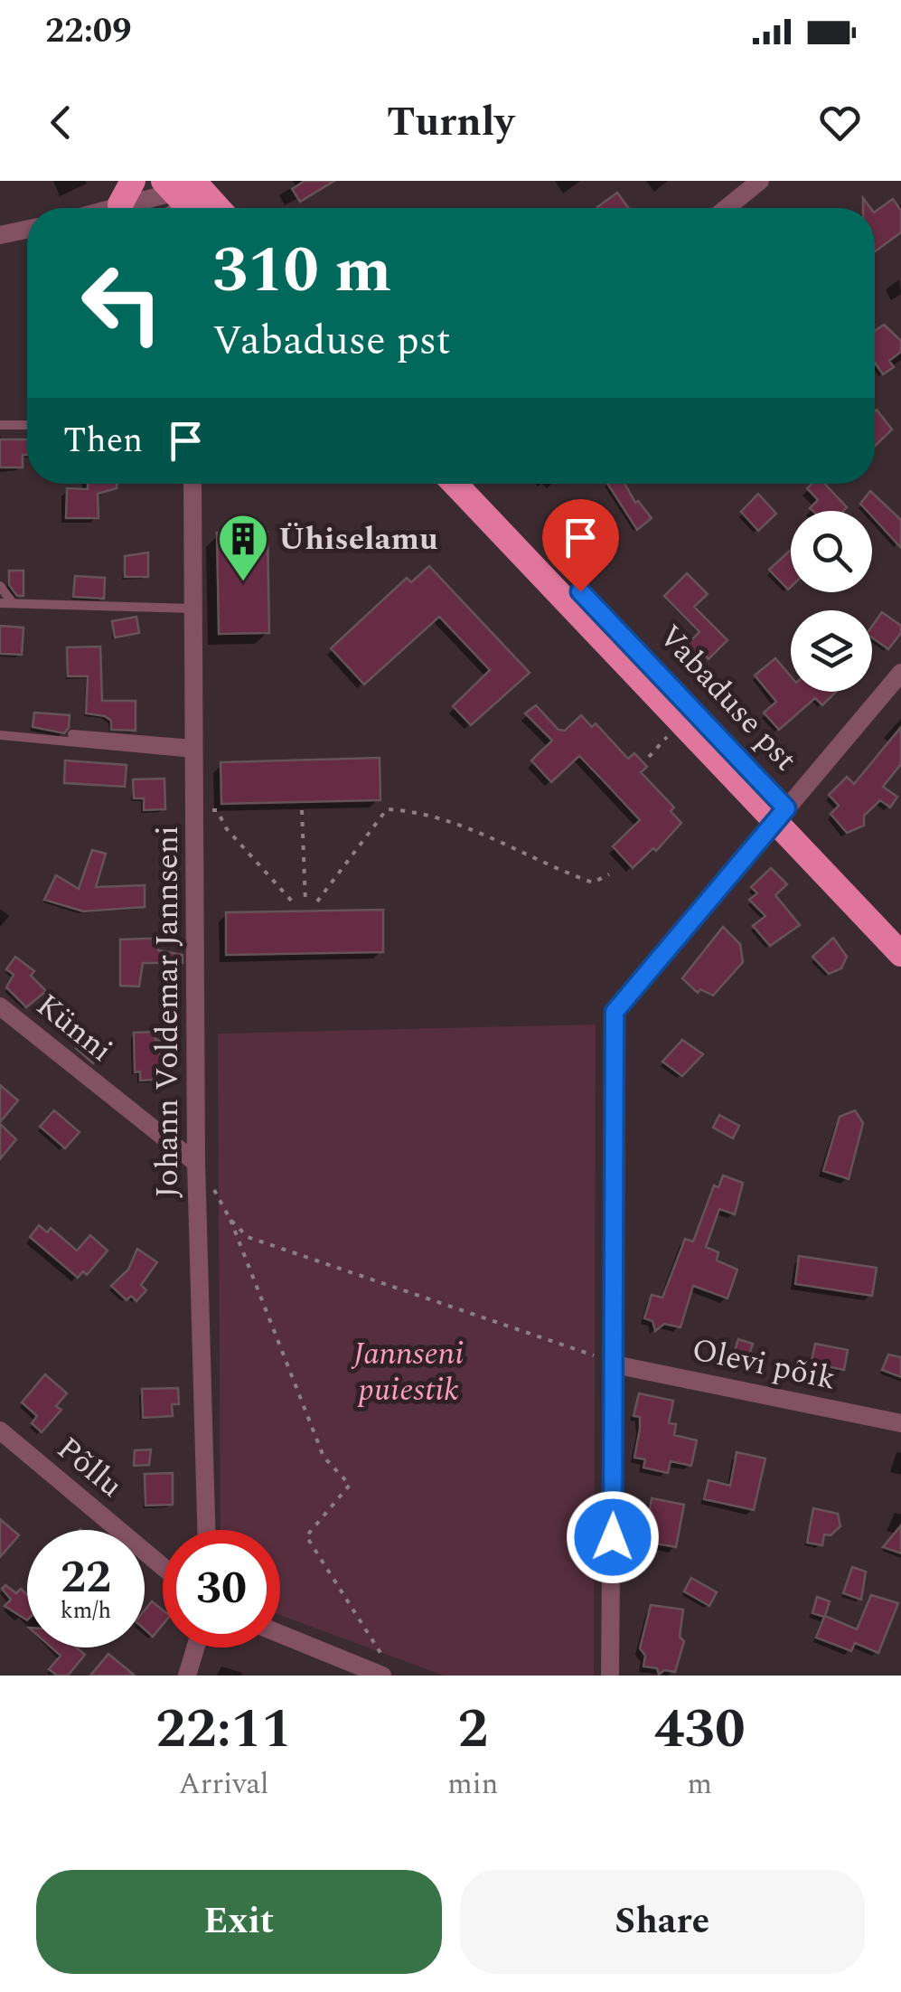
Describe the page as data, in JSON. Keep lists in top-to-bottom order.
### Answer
{
  "streets": {
    "highway": ["Vabaduse pst"],
    "street": [
      "Johann Voldemar Jannseni",
      "Künni",
      "Olevi põik",
      "Põllu"
    ]
  },
  "crossings": [
    ["Johann Voldemar Jannseni", "Künni"]
  ],
  "parks": ["Jannseni puiestik"],
  "places": {
    "building": ["Ühiselamu"]
  },
  "page": {
    "status": "22:09",
    "header": "Turnly",
    "turn": ["310 m", "Vabaduse pst"],
    "then": "Then",
    "speed": "22 km/h",
    "limit": "30",
    "eta": [
      "22:11",
      "Arrival",
      "2",
      "min",
      "430",
      "m"
    ],
    "buttons": ["Exit", "Share"]
  }
}
